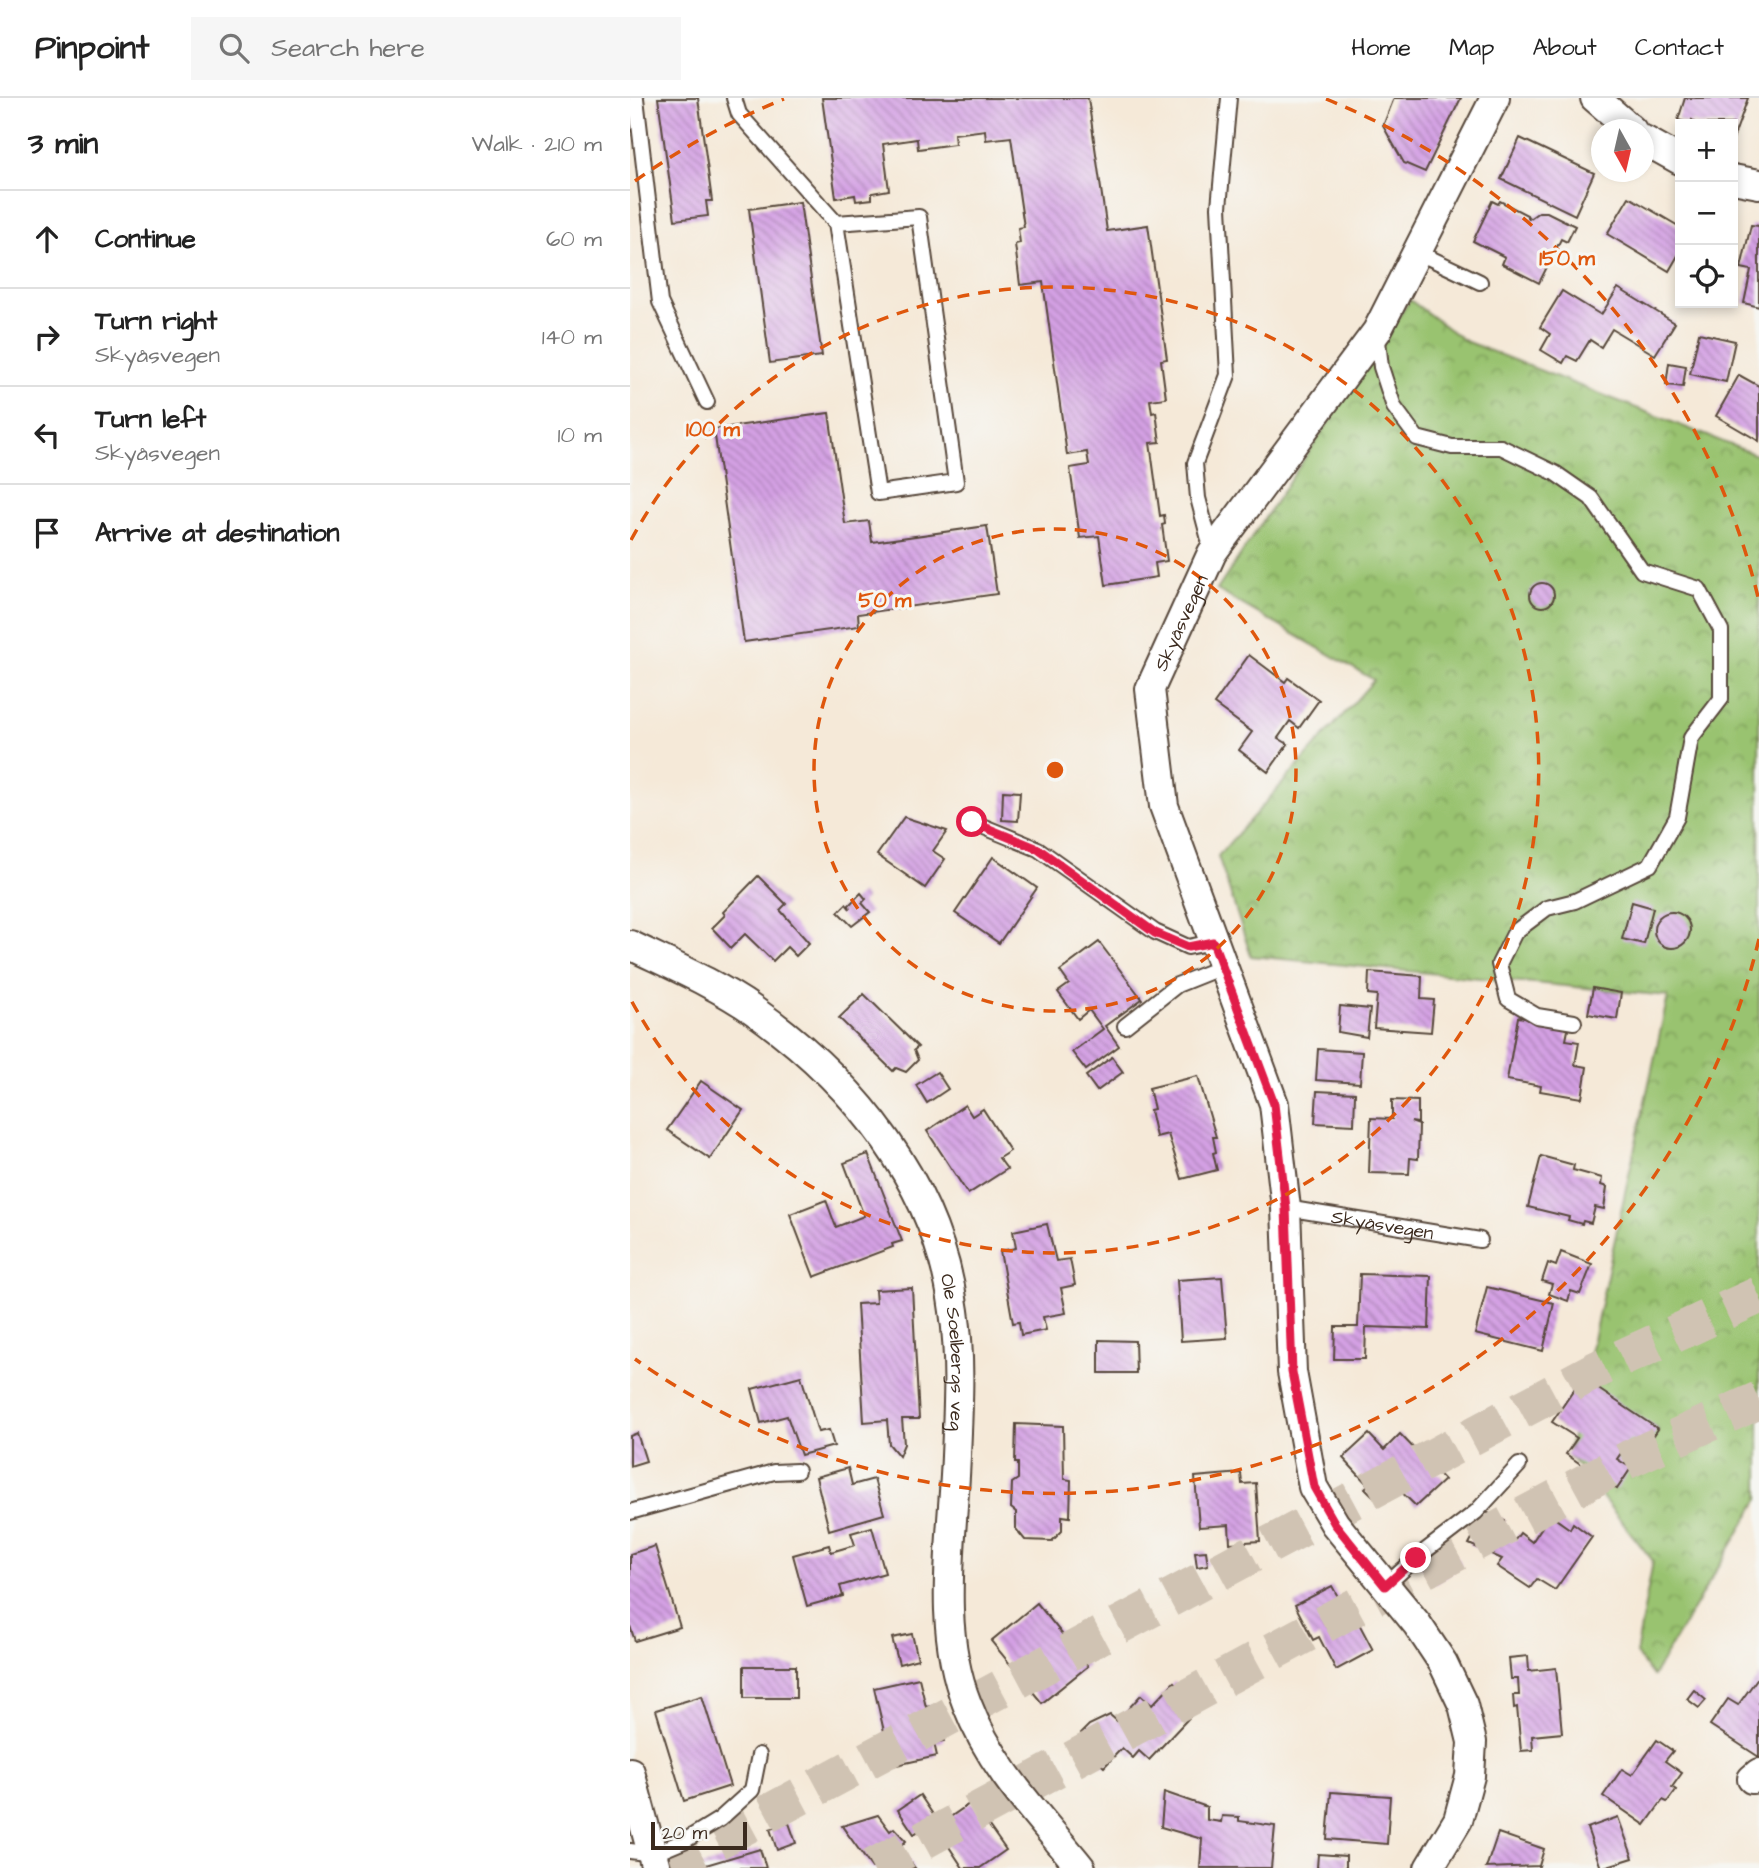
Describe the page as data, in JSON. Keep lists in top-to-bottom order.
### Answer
{
  "streets": {
    "street": ["Skyåsvegen", "Ole Soelbergs veg"]
  },
  "scale_bar": "20 m",
  "north": "bottom",
  "page": {
    "header": "Pinpoint",
    "search": "Search here",
    "nav": [
      "Home",
      "Map",
      "About",
      "Contact"
    ],
    "heading": ["3 min", "Walk · 210 m"],
    "map_buttons": ["+", "−"],
    "list": [
      ["Continue", "60 m"],
      ["Turn right", "Skyåsvegen", "140 m"],
      ["Turn left", "Skyåsvegen", "10 m"],
      "Arrive at destination"
    ],
    "scale": "20 m"
  },
  "rings": ["150 m", "100 m", "50 m"]
}
